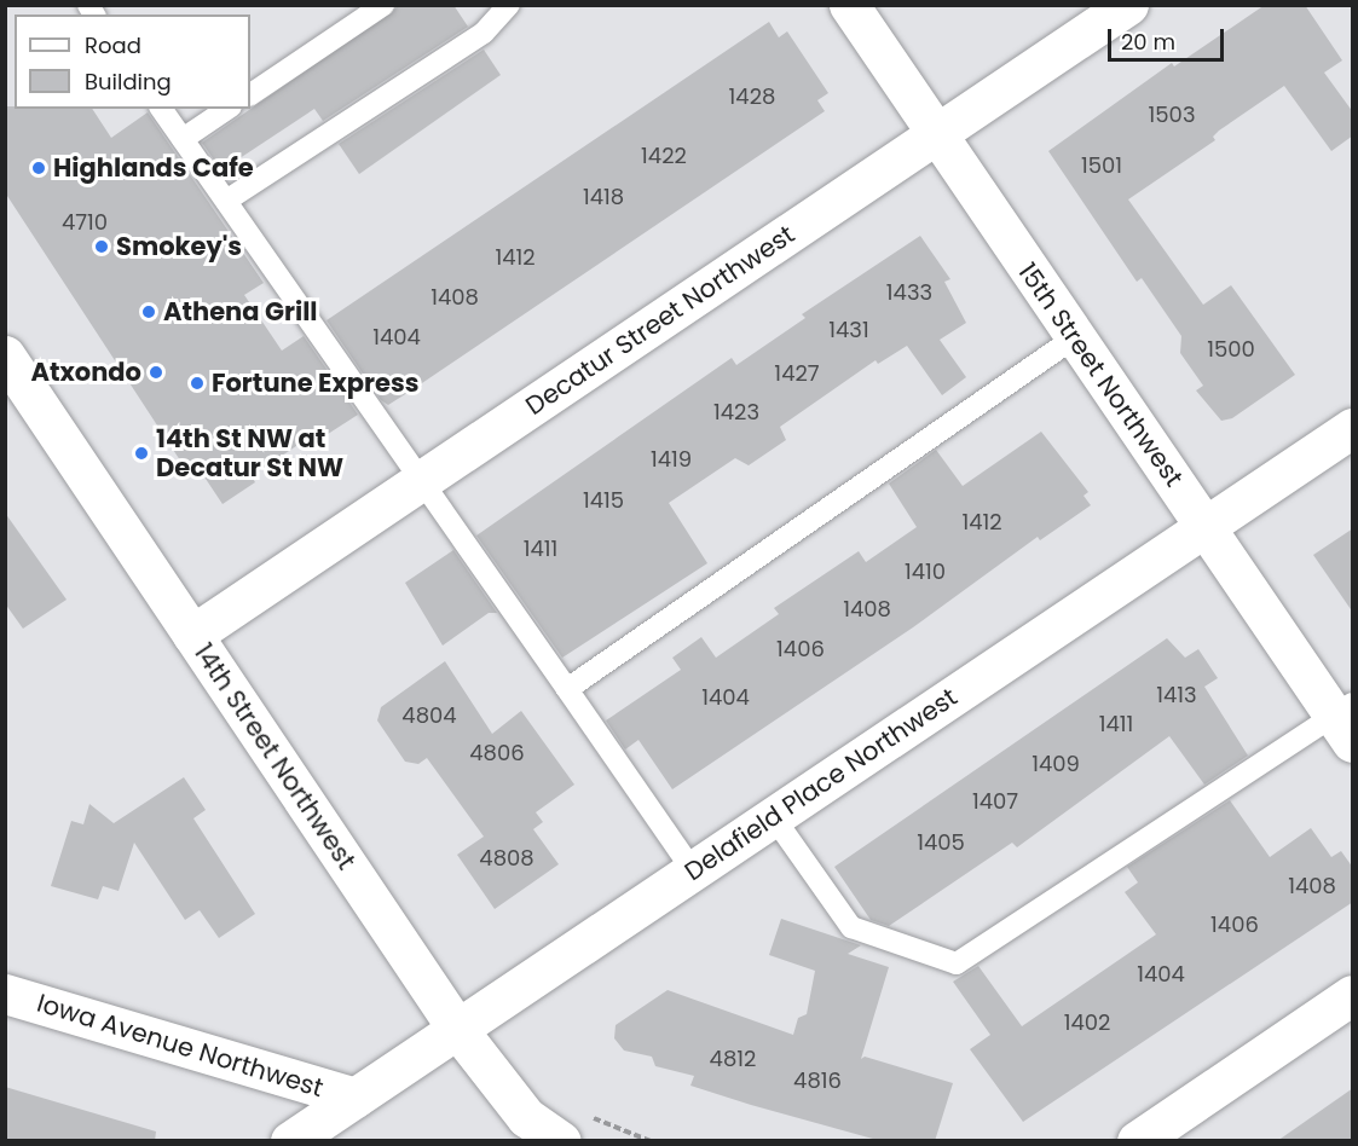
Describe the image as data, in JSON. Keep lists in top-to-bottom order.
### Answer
{
  "streets": {
    "street": [
      "Decatur Street Northwest",
      "15th Street Northwest",
      "14th Street Northwest",
      "Delafield Place Northwest",
      "Iowa Avenue Northwest"
    ]
  },
  "crossings": [
    ["Decatur Street Northwest", "15th Street Northwest"],
    ["Decatur Street Northwest", "14th Street Northwest"],
    ["15th Street Northwest", "Delafield Place Northwest"],
    ["14th Street Northwest", "Delafield Place Northwest"],
    ["Delafield Place Northwest", "Iowa Avenue Northwest"]
  ],
  "places": [
    "Highlands Cafe",
    "Smokey's",
    "Athena Grill",
    "Atxondo",
    "Fortune Express",
    "14th St NW at Decatur St NW"
  ],
  "house_numbers": [
    "1428",
    "1503",
    "1422",
    "1501",
    "1418",
    "4710",
    "1412",
    "1433",
    "1408",
    "1431",
    "1404",
    "1500",
    "1427",
    "1423",
    "1419",
    "1415",
    "1412",
    "1411",
    "1410",
    "1408",
    "1406",
    "1413",
    "1404",
    "4804",
    "1411",
    "4806",
    "1409",
    "1407",
    "1405",
    "4808",
    "1408",
    "1406",
    "1404",
    "1402",
    "4812",
    "4816"
  ],
  "legend": ["Road", "Building"],
  "scale_bar": "20 m"
}
